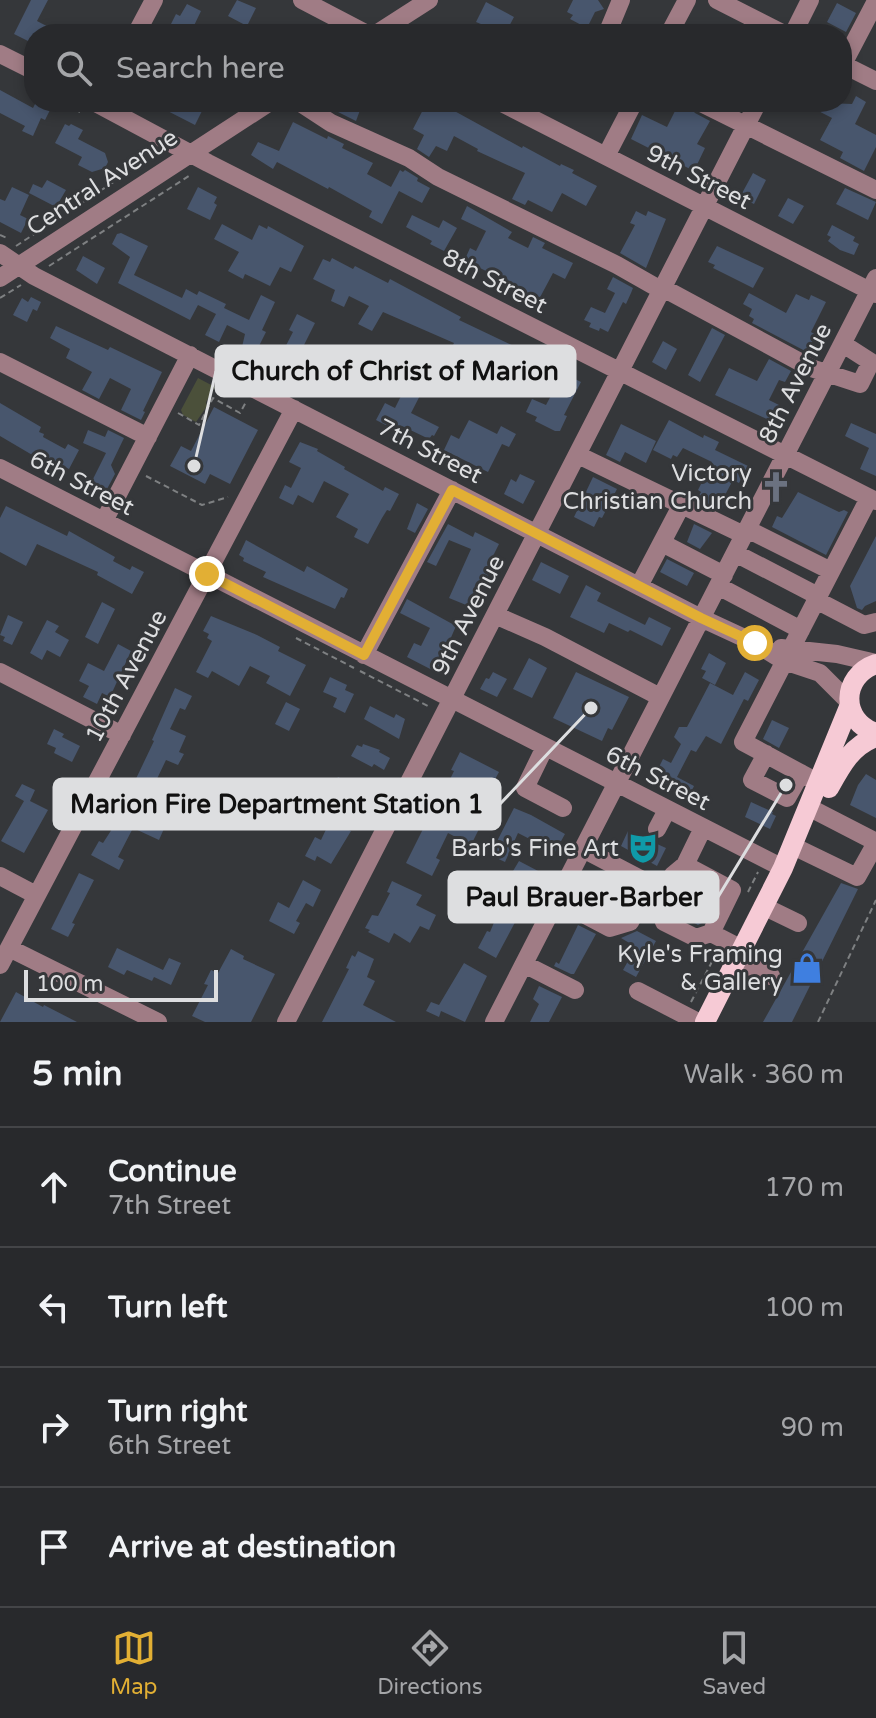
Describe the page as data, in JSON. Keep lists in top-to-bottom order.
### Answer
{
  "streets": {
    "street": [
      "9th Street",
      "Central Avenue",
      "8th Street",
      "8th Avenue",
      "7th Street",
      "6th Street",
      "9th Avenue",
      "10th Avenue"
    ]
  },
  "crossings": [
    ["9th Street", "8th Avenue"],
    ["9th Street", "9th Avenue"],
    ["Central Avenue", "8th Street"],
    ["Central Avenue", "7th Street"],
    ["8th Street", "8th Avenue"],
    ["8th Street", "9th Avenue"],
    ["8th Avenue", "7th Street"],
    ["8th Avenue", "6th Street"],
    ["7th Street", "9th Avenue"],
    ["7th Street", "10th Avenue"],
    ["6th Street", "9th Avenue"],
    ["6th Street", "10th Avenue"]
  ],
  "places": {
    "other": ["Church of Christ of Marion", "Marion Fire Department Station 1", "Paul Brauer-Barber"],
    "church": ["Victory Christian Church"],
    "theatre": ["Barb's Fine Art"],
    "shop": ["Kyle's Framing & Gallery"]
  },
  "scale_bar": "100 m",
  "page": {
    "search": "Search here",
    "scale": "100 m",
    "heading": ["5 min", "Walk · 360 m"],
    "list": [
      ["Continue", "7th Street", "170 m"],
      ["Turn left", "100 m"],
      ["Turn right", "6th Street", "90 m"],
      "Arrive at destination"
    ],
    "nav": ["Map", "Directions", "Saved"]
  }
}
